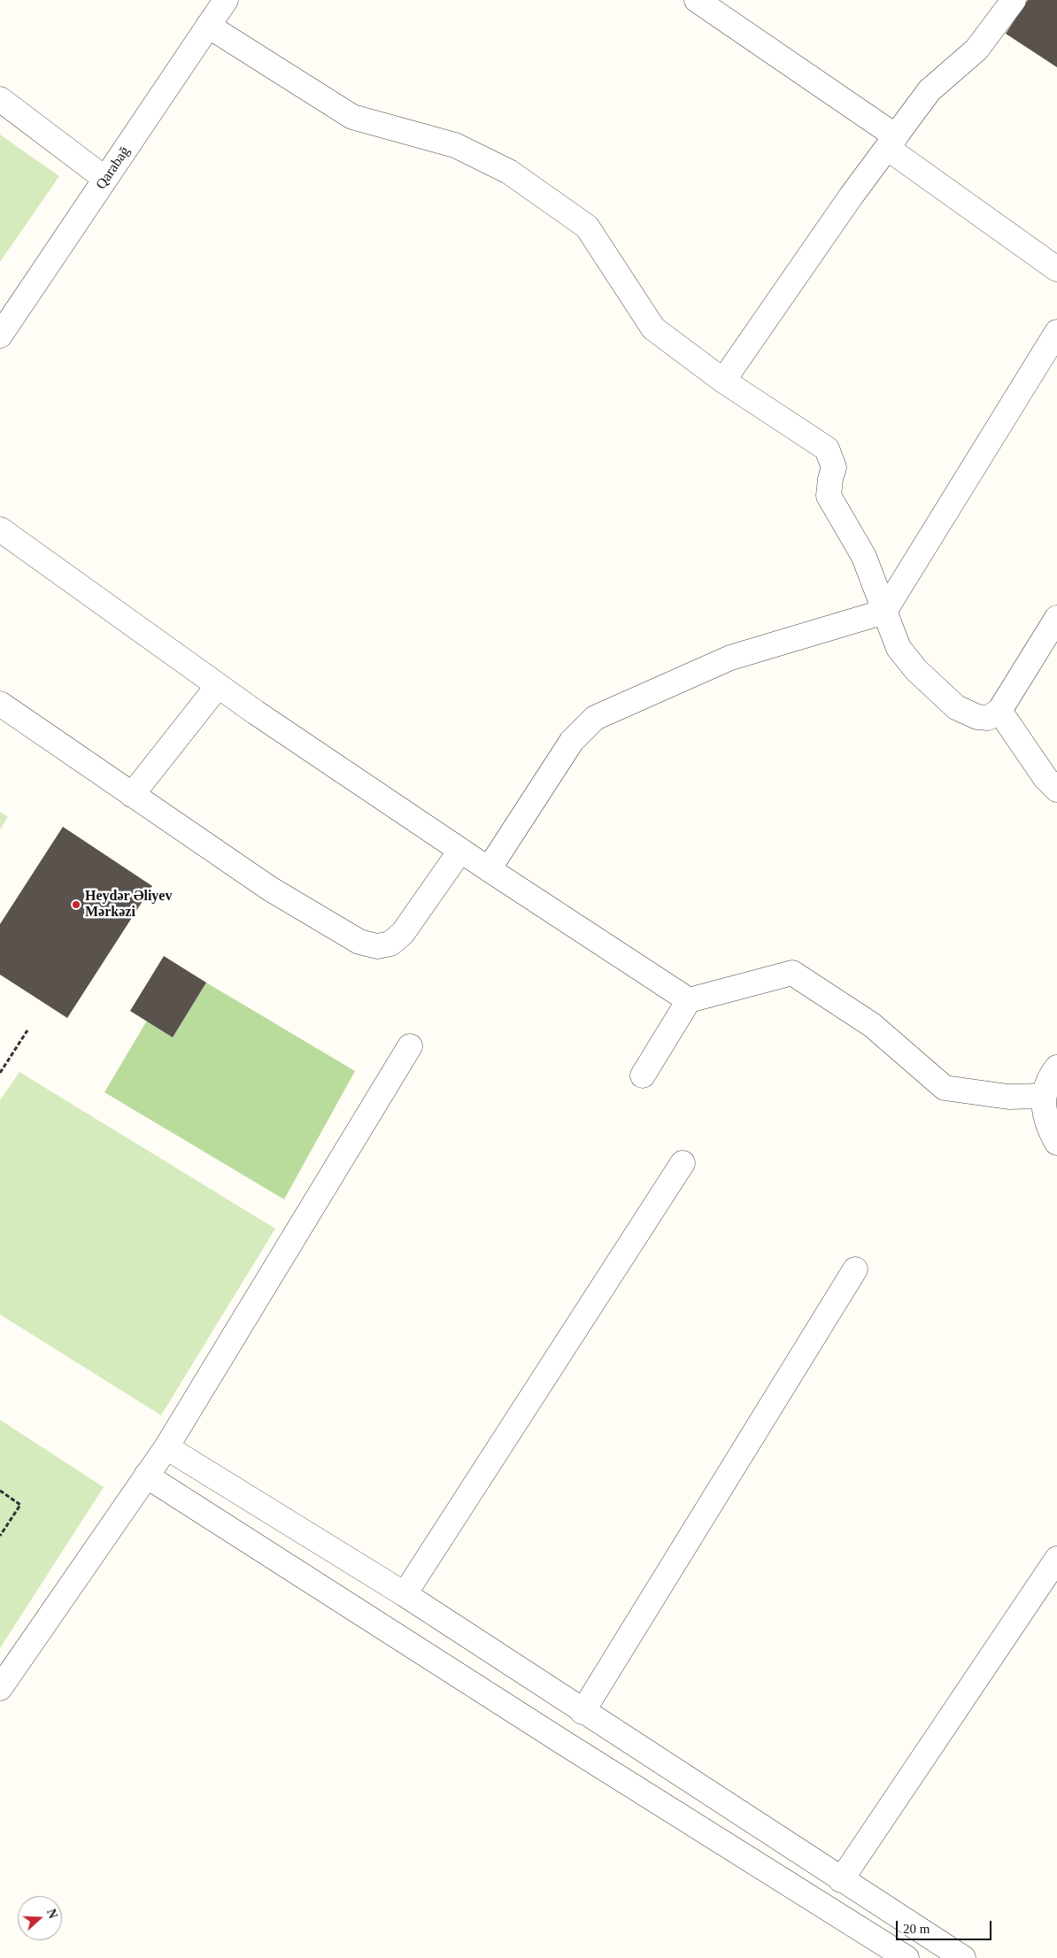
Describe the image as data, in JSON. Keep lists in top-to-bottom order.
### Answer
{
  "streets": {
    "street": ["Qarabağ"]
  },
  "places": ["Heydər Əliyev Mərkəzi"],
  "scale_bar": "20 m",
  "north": "right"
}
